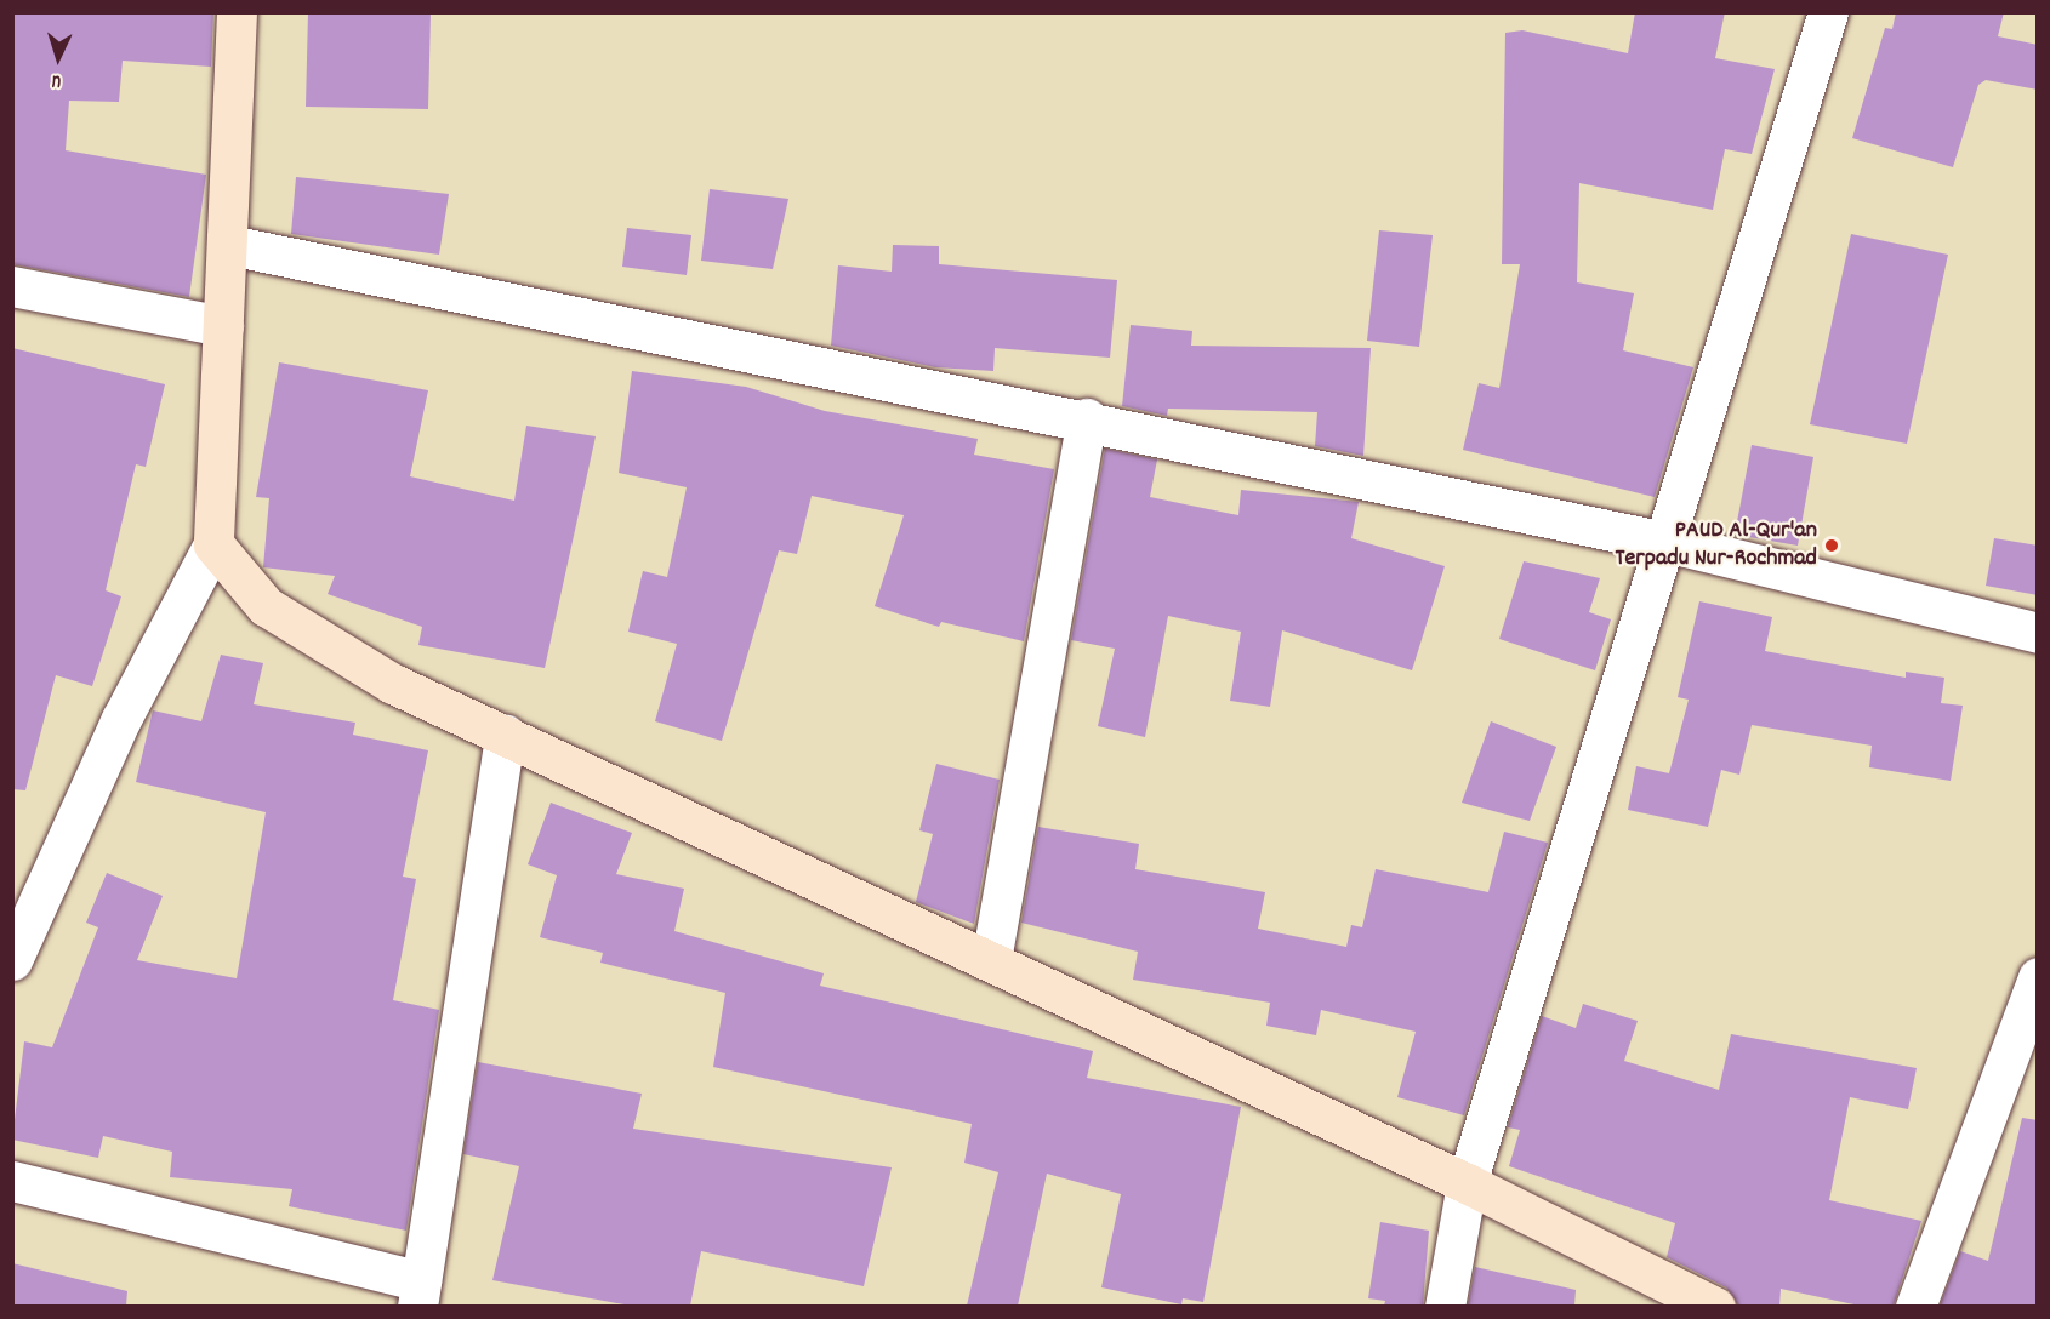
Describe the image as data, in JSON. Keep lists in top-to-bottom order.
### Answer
{
  "places": ["PAUD Al-Qur'an Terpadu Nur-Rochmad"],
  "north": "bottom"
}
